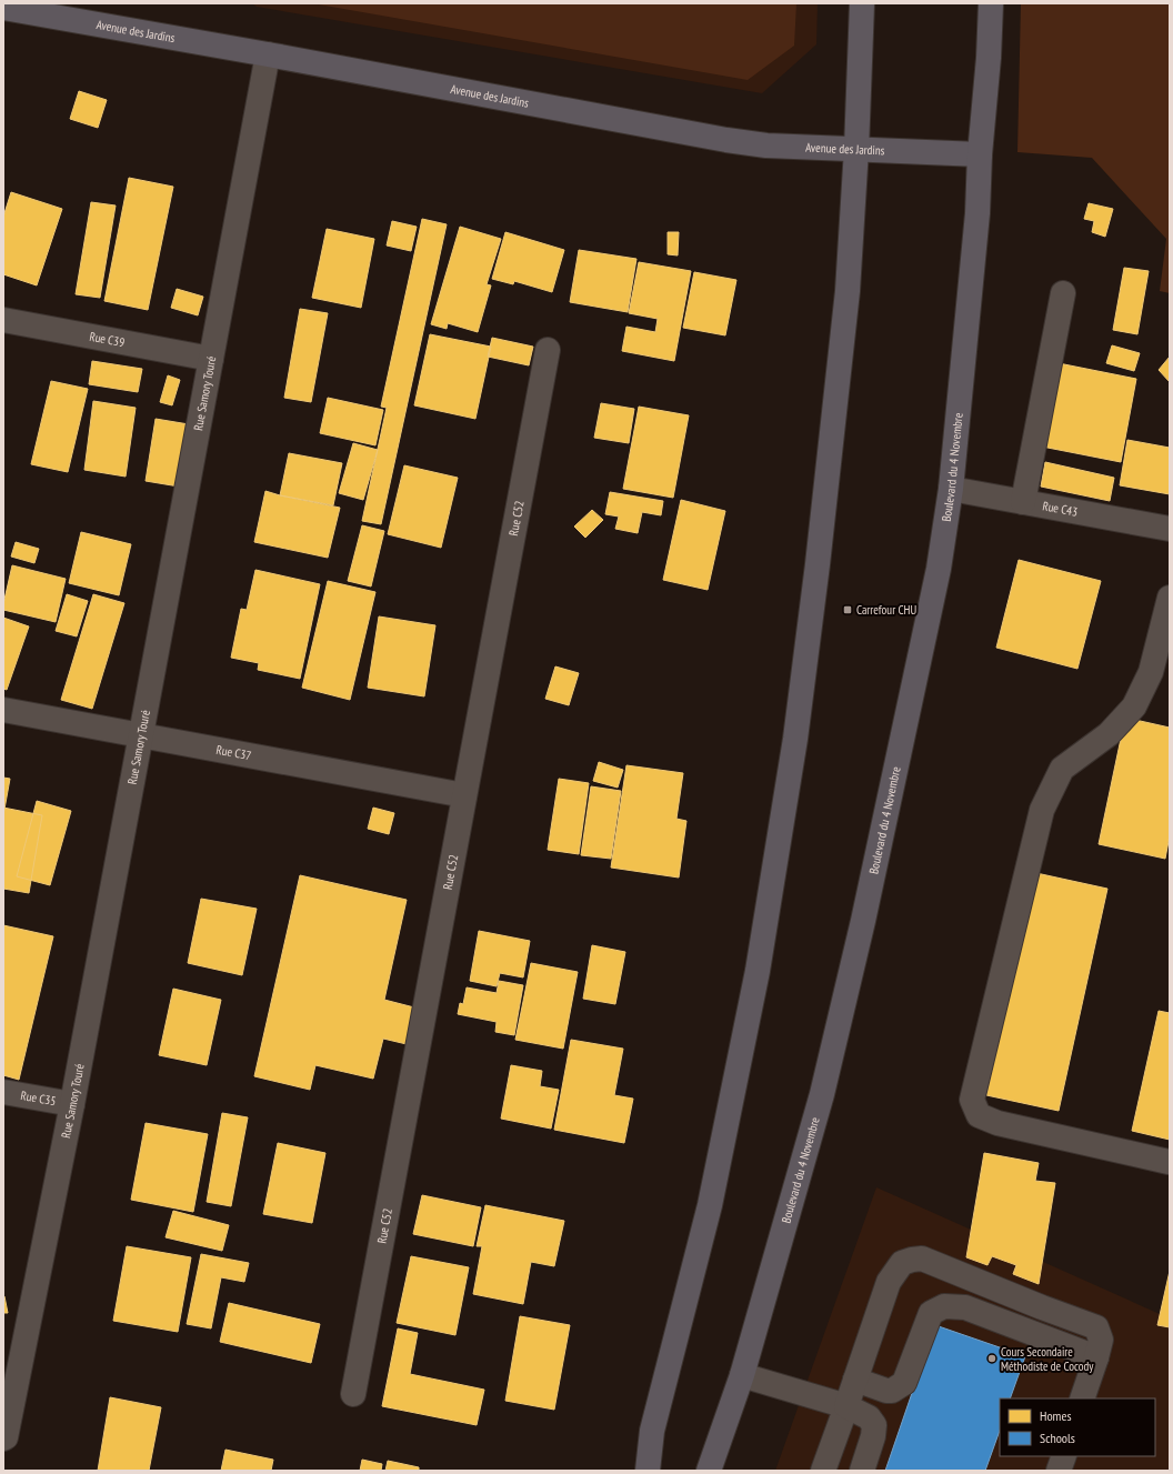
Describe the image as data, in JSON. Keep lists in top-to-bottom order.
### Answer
{
  "streets": {
    "main road": ["Avenue des Jardins", "Boulevard du 4 Novembre"],
    "street": [
      "Rue C39",
      "Rue Samory Touré",
      "Rue C43",
      "Rue C52",
      "Rue C37",
      "Rue C35"
    ]
  },
  "crossings": [
    ["Avenue des Jardins", "Rue Samory Touré"],
    ["Avenue des Jardins", "Boulevard du 4 Novembre"],
    ["Rue C39", "Rue Samory Touré"],
    ["Rue Samory Touré", "Rue C37"],
    ["Rue Samory Touré", "Rue C35"],
    ["Boulevard du 4 Novembre", "Rue C43"],
    ["Rue C52", "Rue C37"]
  ],
  "places": {
    "transit": ["Carrefour CHU"],
    "other": ["Cours Secondaire Méthodiste de Cocody"]
  },
  "legend": ["Homes", "Schools"]
}
